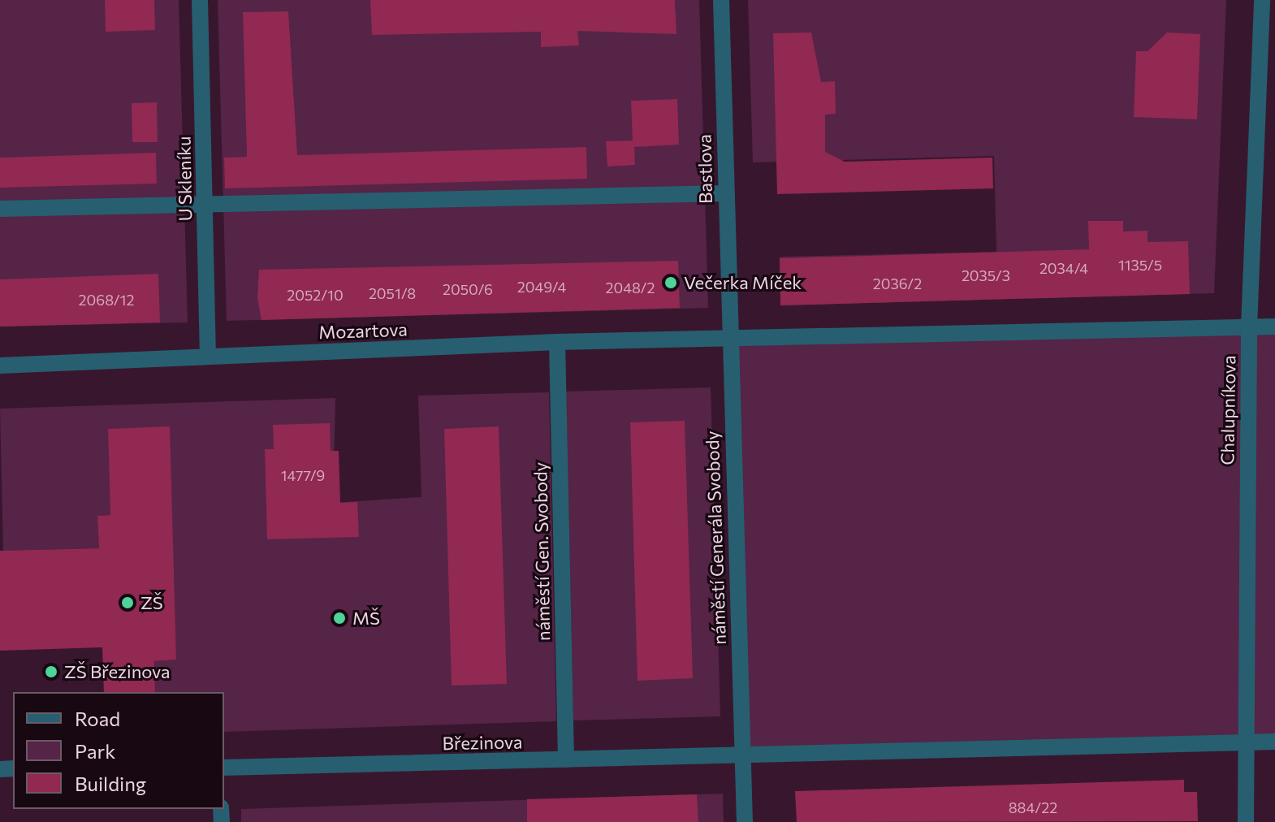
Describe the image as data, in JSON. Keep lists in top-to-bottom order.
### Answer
{
  "streets": {
    "street": [
      "Bastlova",
      "U Skleníku",
      "Mozartova",
      "Chalupníkova",
      "náměstí Generála Svobody",
      "náměstí Gen. Svobody",
      "Březinova"
    ]
  },
  "crossings": [
    ["Bastlova", "Mozartova"],
    ["Bastlova", "náměstí Generála Svobody"],
    ["U Skleníku", "Mozartova"],
    ["Mozartova", "náměstí Generála Svobody"],
    ["Mozartova", "náměstí Gen. Svobody"],
    ["náměstí Generála Svobody", "Březinova"],
    ["náměstí Gen. Svobody", "Březinova"]
  ],
  "places": [
    "Večerka Míček",
    "ZŠ",
    "MŠ",
    "ZŠ Březinova"
  ],
  "house_numbers": [
    "1135/5",
    "2034/4",
    "2035/3",
    "2036/2",
    "2049/4",
    "2048/2",
    "2050/6",
    "2051/8",
    "2052/10",
    "2068/12",
    "1477/9",
    "884/22"
  ],
  "legend": ["Road", "Park", "Building"]
}
